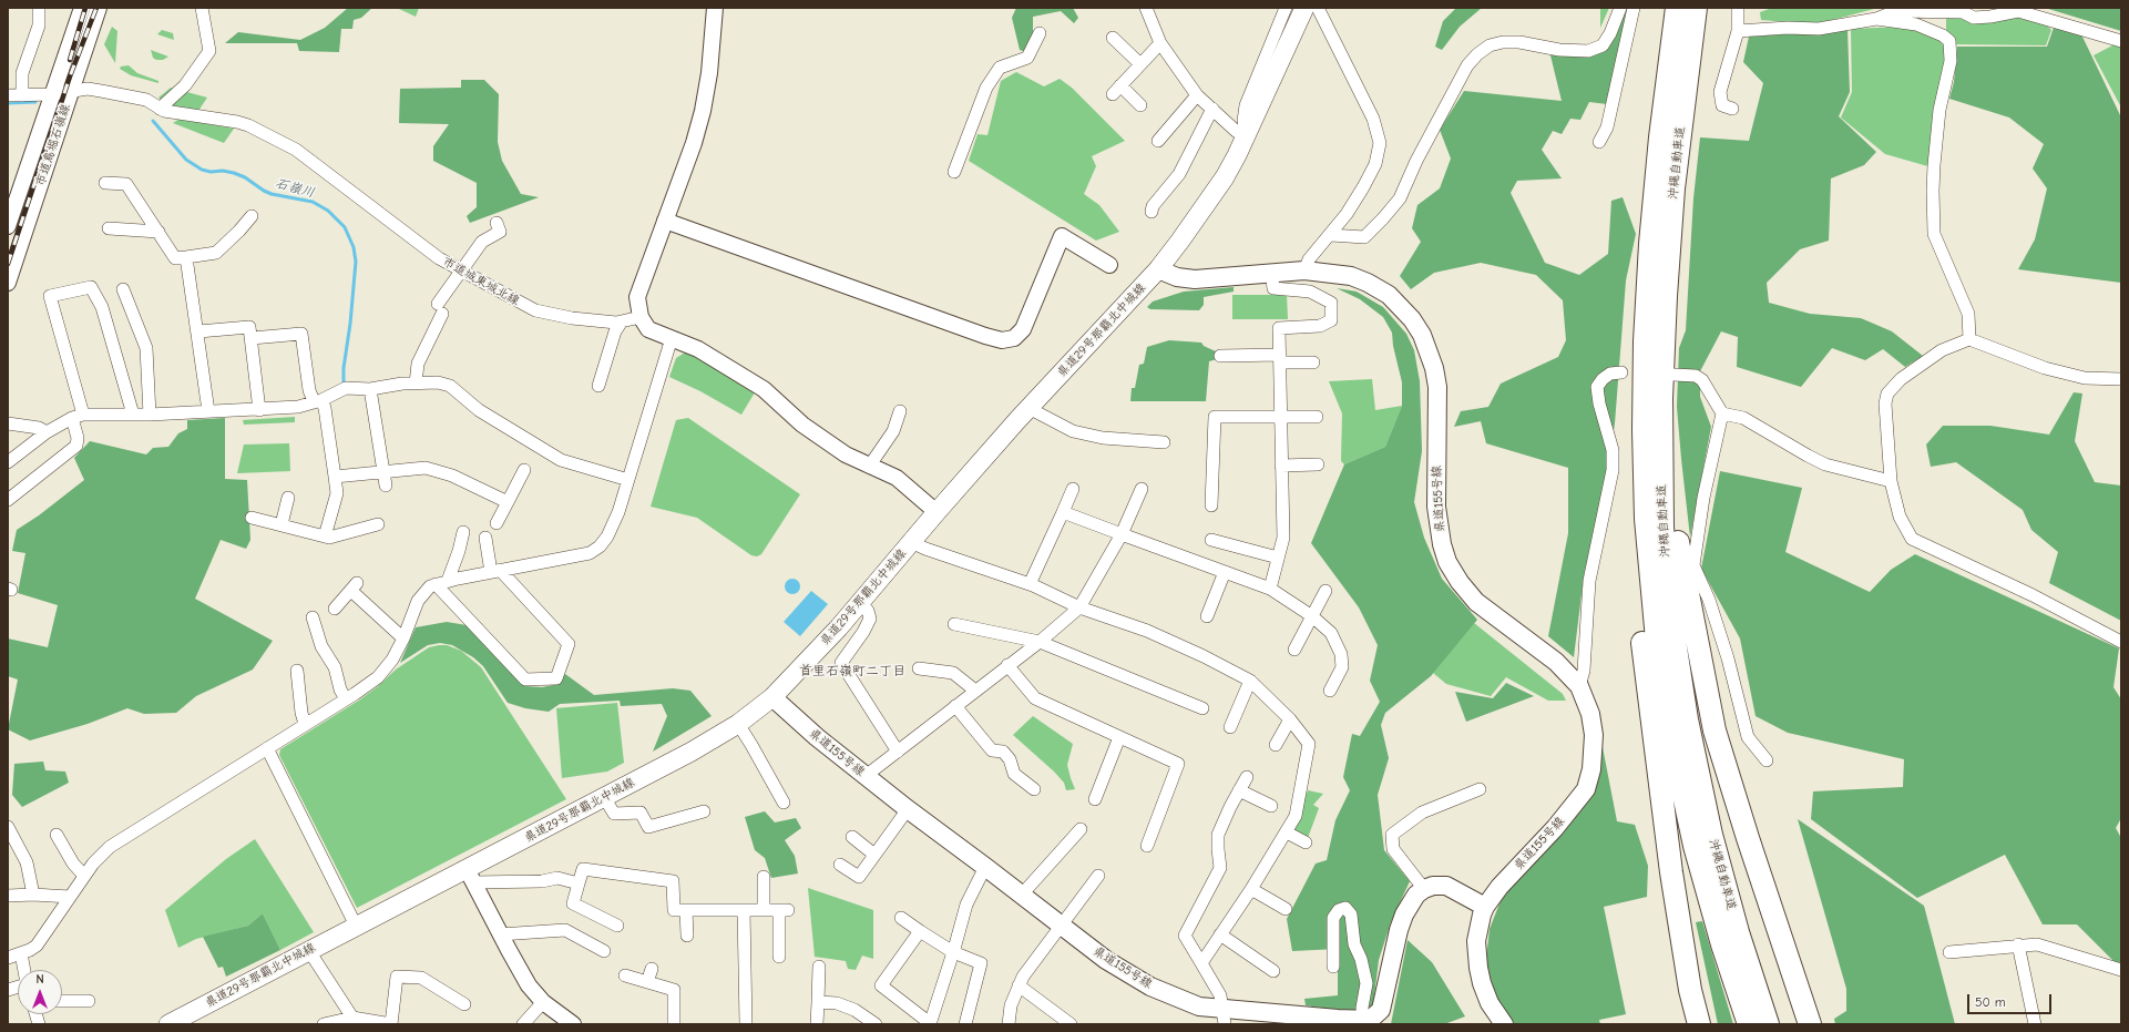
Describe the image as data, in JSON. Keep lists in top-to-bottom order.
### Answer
{
  "streets": {
    "highway": ["沖縄自動車道"],
    "main road": ["県道29号那覇北中城線", "県道155号線"],
    "street": ["市道鳥堀石嶺線", "市道城東城北線"]
  },
  "crossings": [
    ["市道鳥堀石嶺線", "市道城東城北線"],
    ["県道29号那覇北中城線", "県道155号線"]
  ],
  "districts": ["首里石嶺町二丁目"],
  "water": ["石嶺川"],
  "scale_bar": "50 m",
  "north": "top"
}
